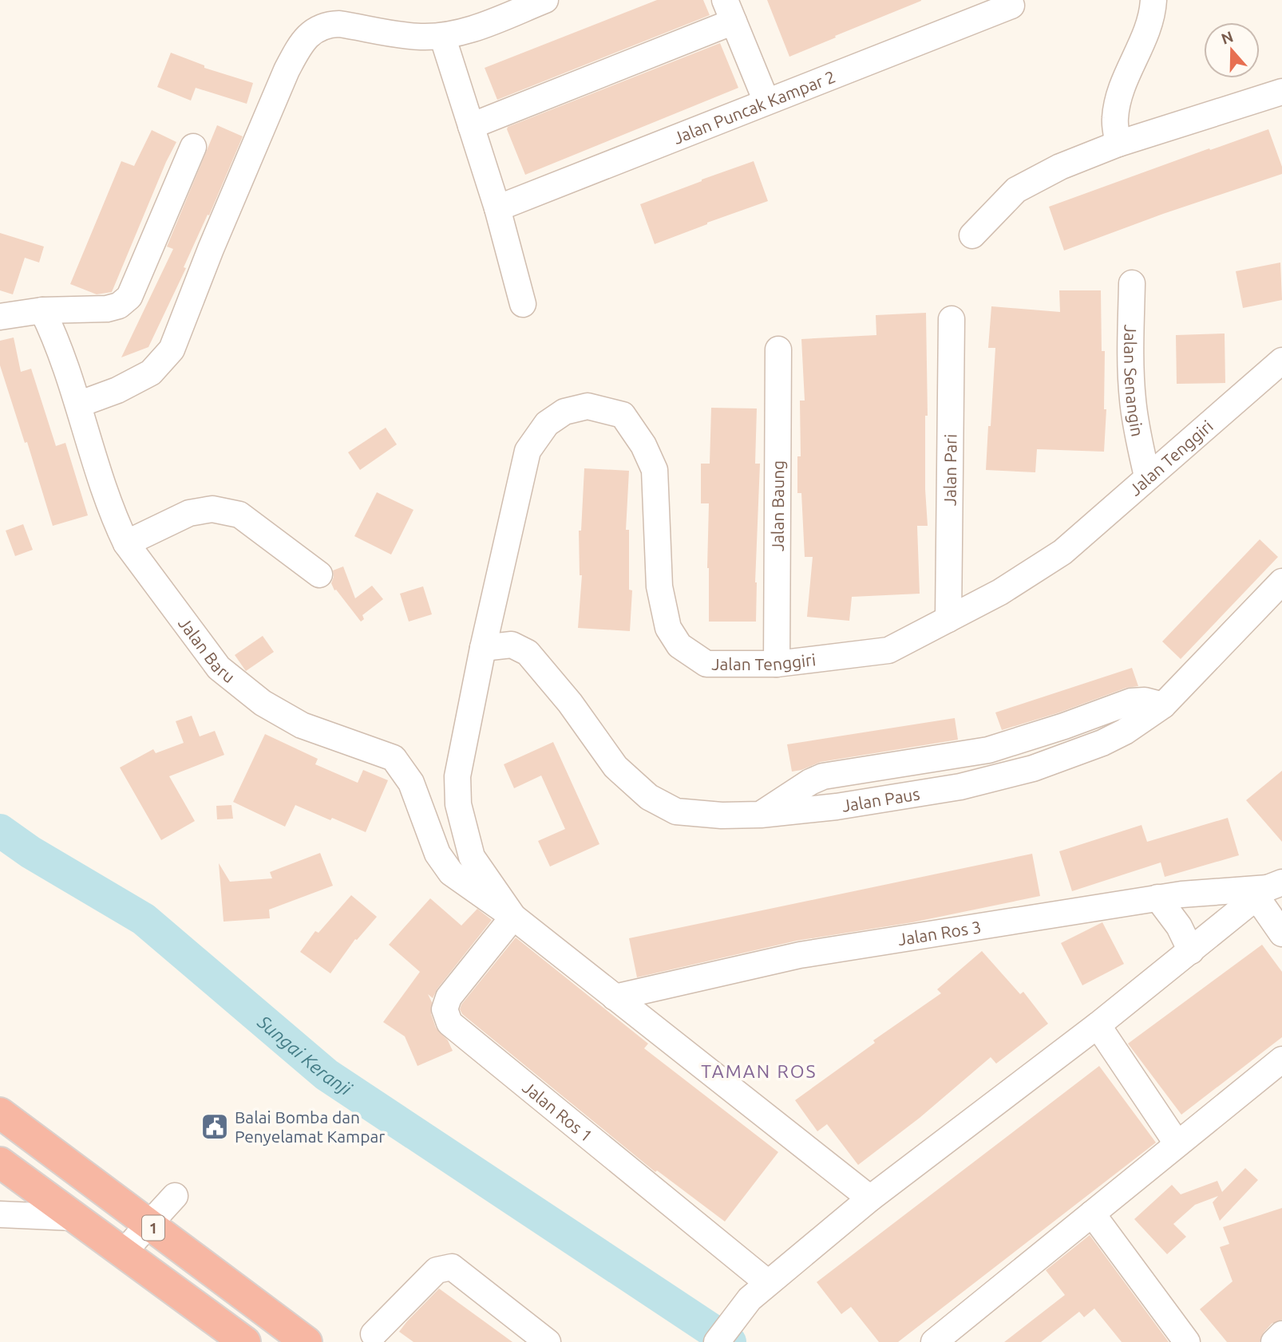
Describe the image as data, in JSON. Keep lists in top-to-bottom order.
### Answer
{
  "streets": {
    "highway": ["1"],
    "street": [
      "Jalan Puncak Kampar 2",
      "Jalan Senangin",
      "Jalan Tenggiri",
      "Jalan Pari",
      "Jalan Baung",
      "Jalan Baru",
      "Jalan Paus",
      "Jalan Ros 3",
      "Jalan Ros 1"
    ]
  },
  "crossings": [
    ["Jalan Senangin", "Jalan Tenggiri"],
    ["Jalan Tenggiri", "Jalan Pari"],
    ["Jalan Tenggiri", "Jalan Baung"],
    ["Jalan Tenggiri", "Jalan Baru"],
    ["Jalan Tenggiri", "Jalan Paus"],
    ["Jalan Tenggiri", "Jalan Ros 1"],
    ["Jalan Baru", "Jalan Ros 1"]
  ],
  "districts": ["TAMAN ROS"],
  "water": ["Sungai Keranji"],
  "places": {
    "public building": ["Balai Bomba dan Penyelamat Kampar"]
  },
  "north": "top"
}
